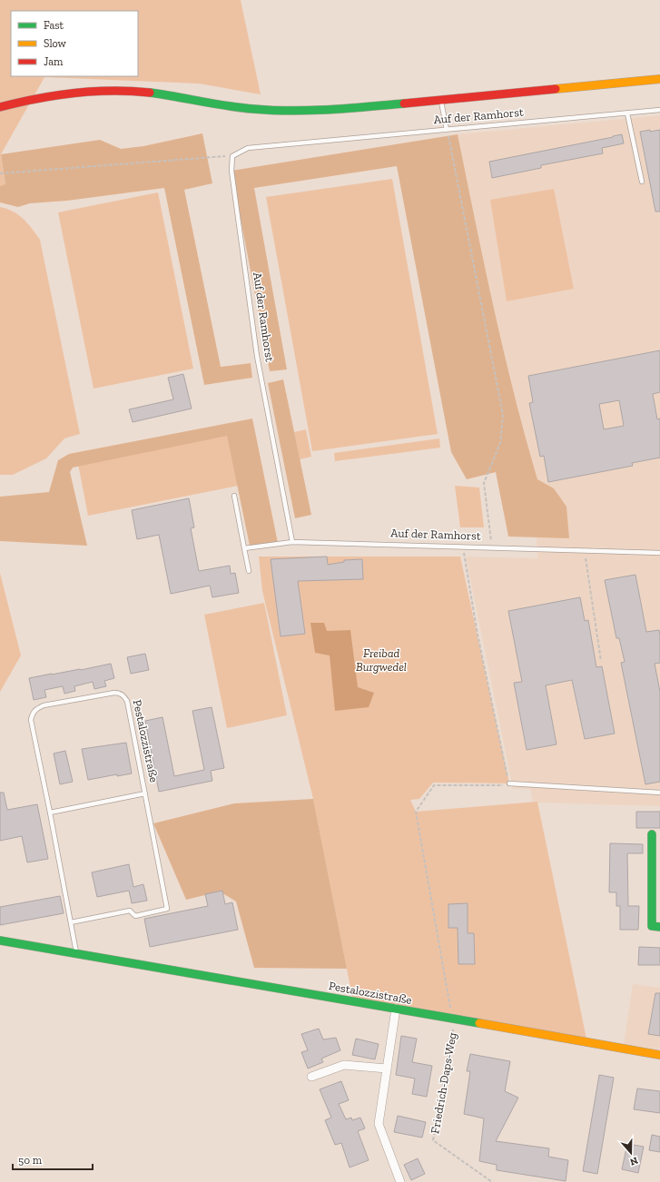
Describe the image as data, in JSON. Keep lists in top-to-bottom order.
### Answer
{
  "streets": {
    "street": ["Auf der Ramhorst", "Pestalozzistraße"],
    "path": ["Friedrich-Daps-Weg"]
  },
  "crossings": [
    ["Pestalozzistraße", "Friedrich-Daps-Weg"]
  ],
  "parks": ["Freibad Burgwedel"],
  "legend": ["Fast", "Slow", "Jam"],
  "scale_bar": "50 m",
  "north": "bottom"
}
